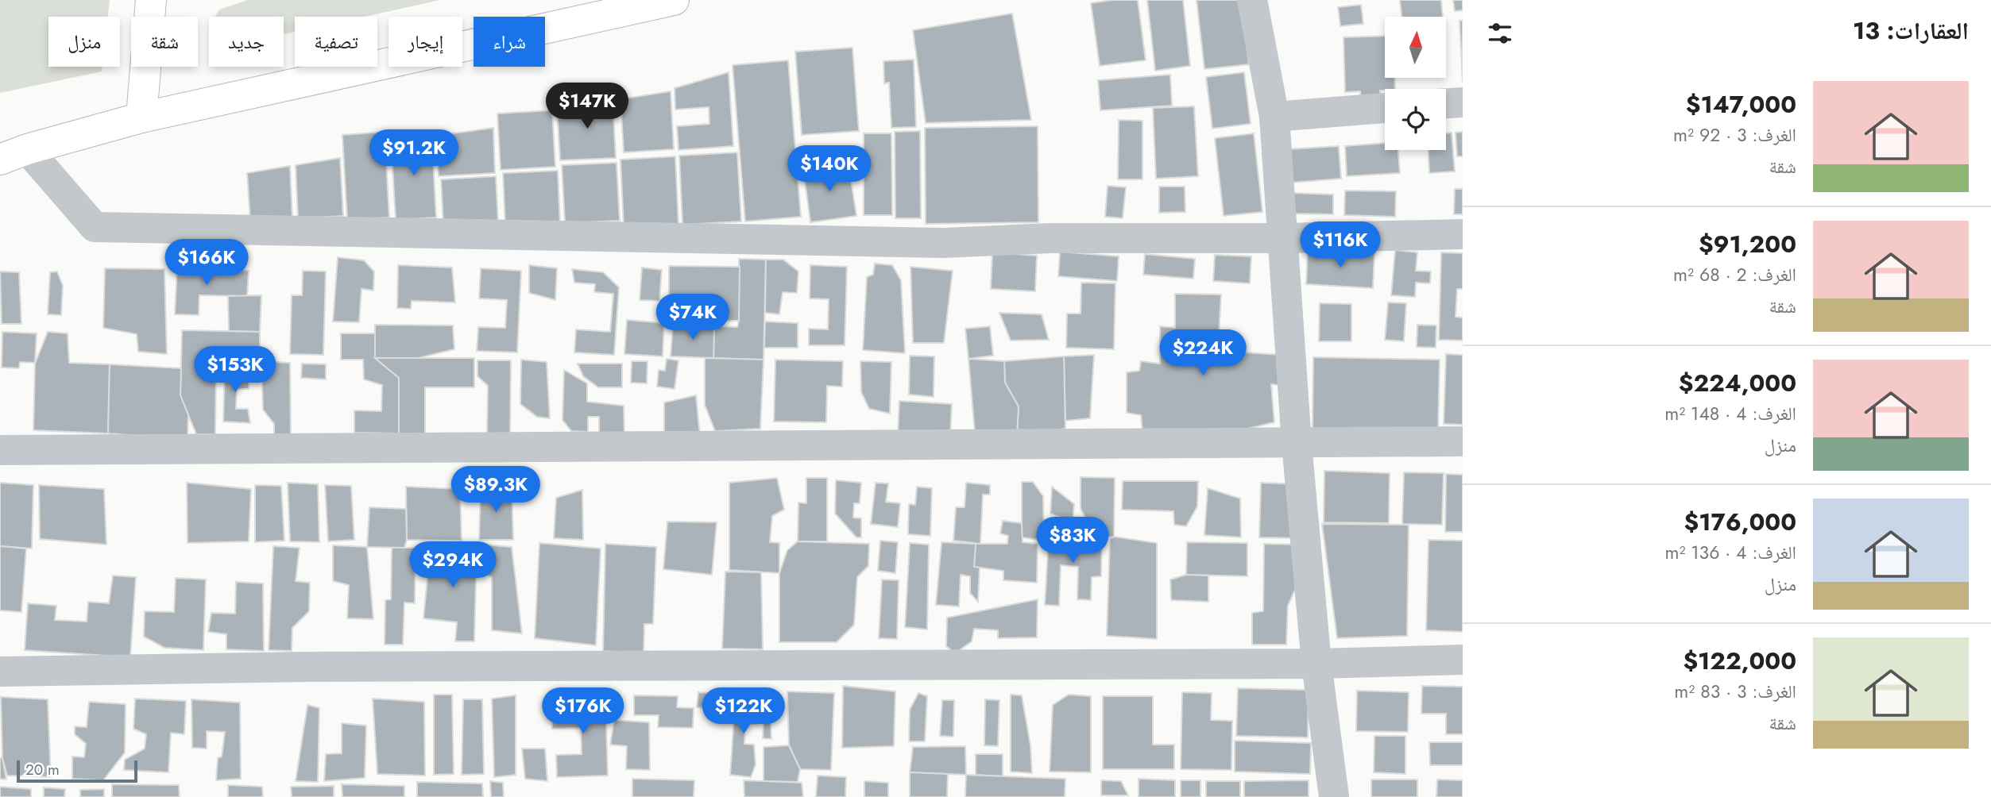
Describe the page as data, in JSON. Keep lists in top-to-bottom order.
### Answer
{
  "scale_bar": "20 m",
  "north": "top",
  "page": {
    "heading": "العقارات: 13",
    "chip": [
      "شراء",
      "إيجار",
      "تصفية",
      "جديد",
      "شقة",
      "منزل"
    ],
    "list": [
      {
        "name": "$147,000",
        "note": "الغرف: 3 · 92 m² · شقة"
      },
      {
        "name": "$91,200",
        "note": "الغرف: 2 · 68 m² · شقة"
      },
      {
        "name": "$224,000",
        "note": "الغرف: 4 · 148 m² · منزل"
      },
      {
        "name": "$176,000",
        "note": "الغرف: 4 · 136 m² · منزل"
      },
      {
        "name": "$122,000",
        "note": "الغرف: 3 · 83 m² · شقة"
      }
    ],
    "price": [
      "$147K",
      "$91.2K",
      "$140K",
      "$116K",
      "$166K",
      "$74K",
      "$224K",
      "$153K",
      "$89.3K",
      "$83K",
      "$294K",
      "$176K",
      "$122K"
    ],
    "scale": "20 m"
  }
}
